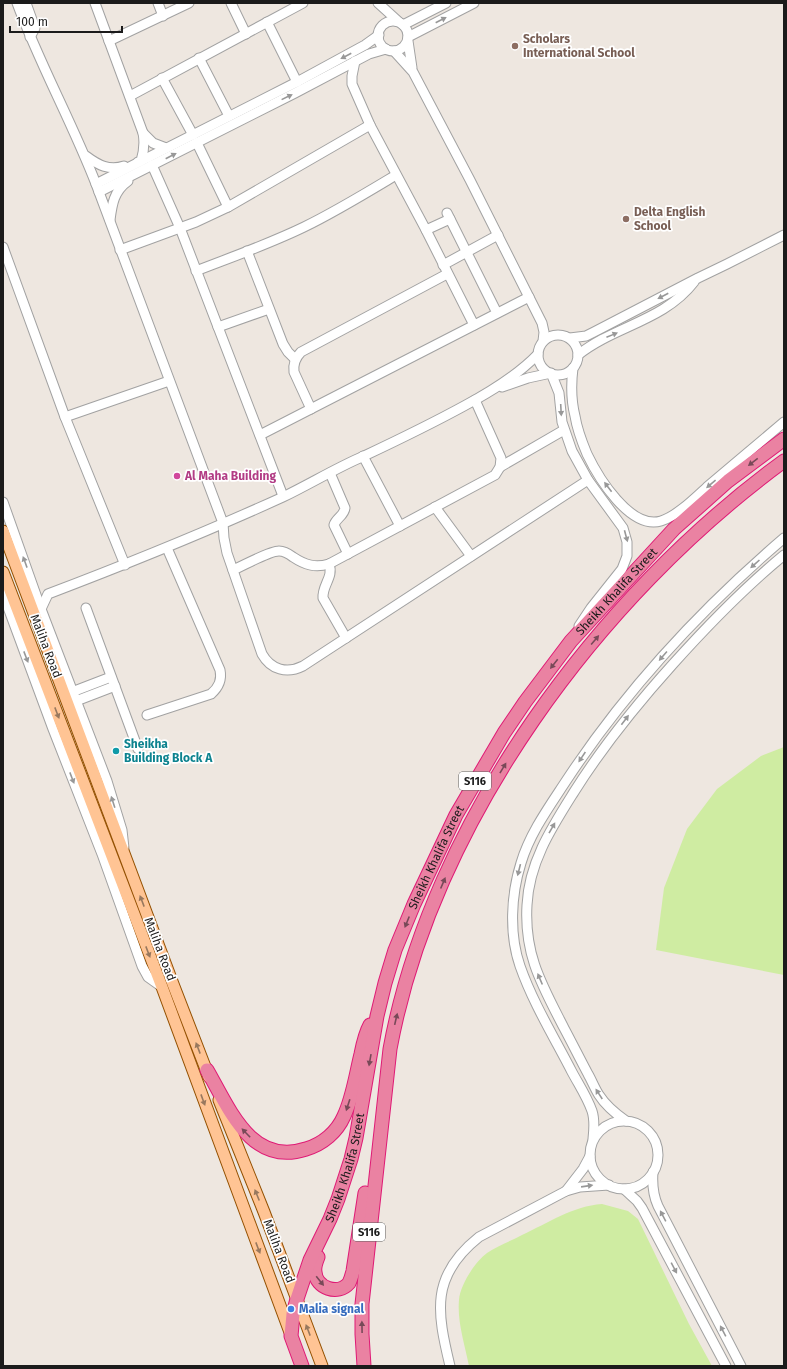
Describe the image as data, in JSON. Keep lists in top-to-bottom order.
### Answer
{
  "streets": {
    "highway": ["Sheikh Khalifa Street", "S116"],
    "main road": ["Maliha Road"]
  },
  "crossings": [
    ["Sheikh Khalifa Street", "Maliha Road"]
  ],
  "places": [
    "Scholars International School",
    "Delta English School",
    "Al Maha Building",
    "Sheikha Building Block A",
    "Malia signal"
  ],
  "scale_bar": "100 m"
}
